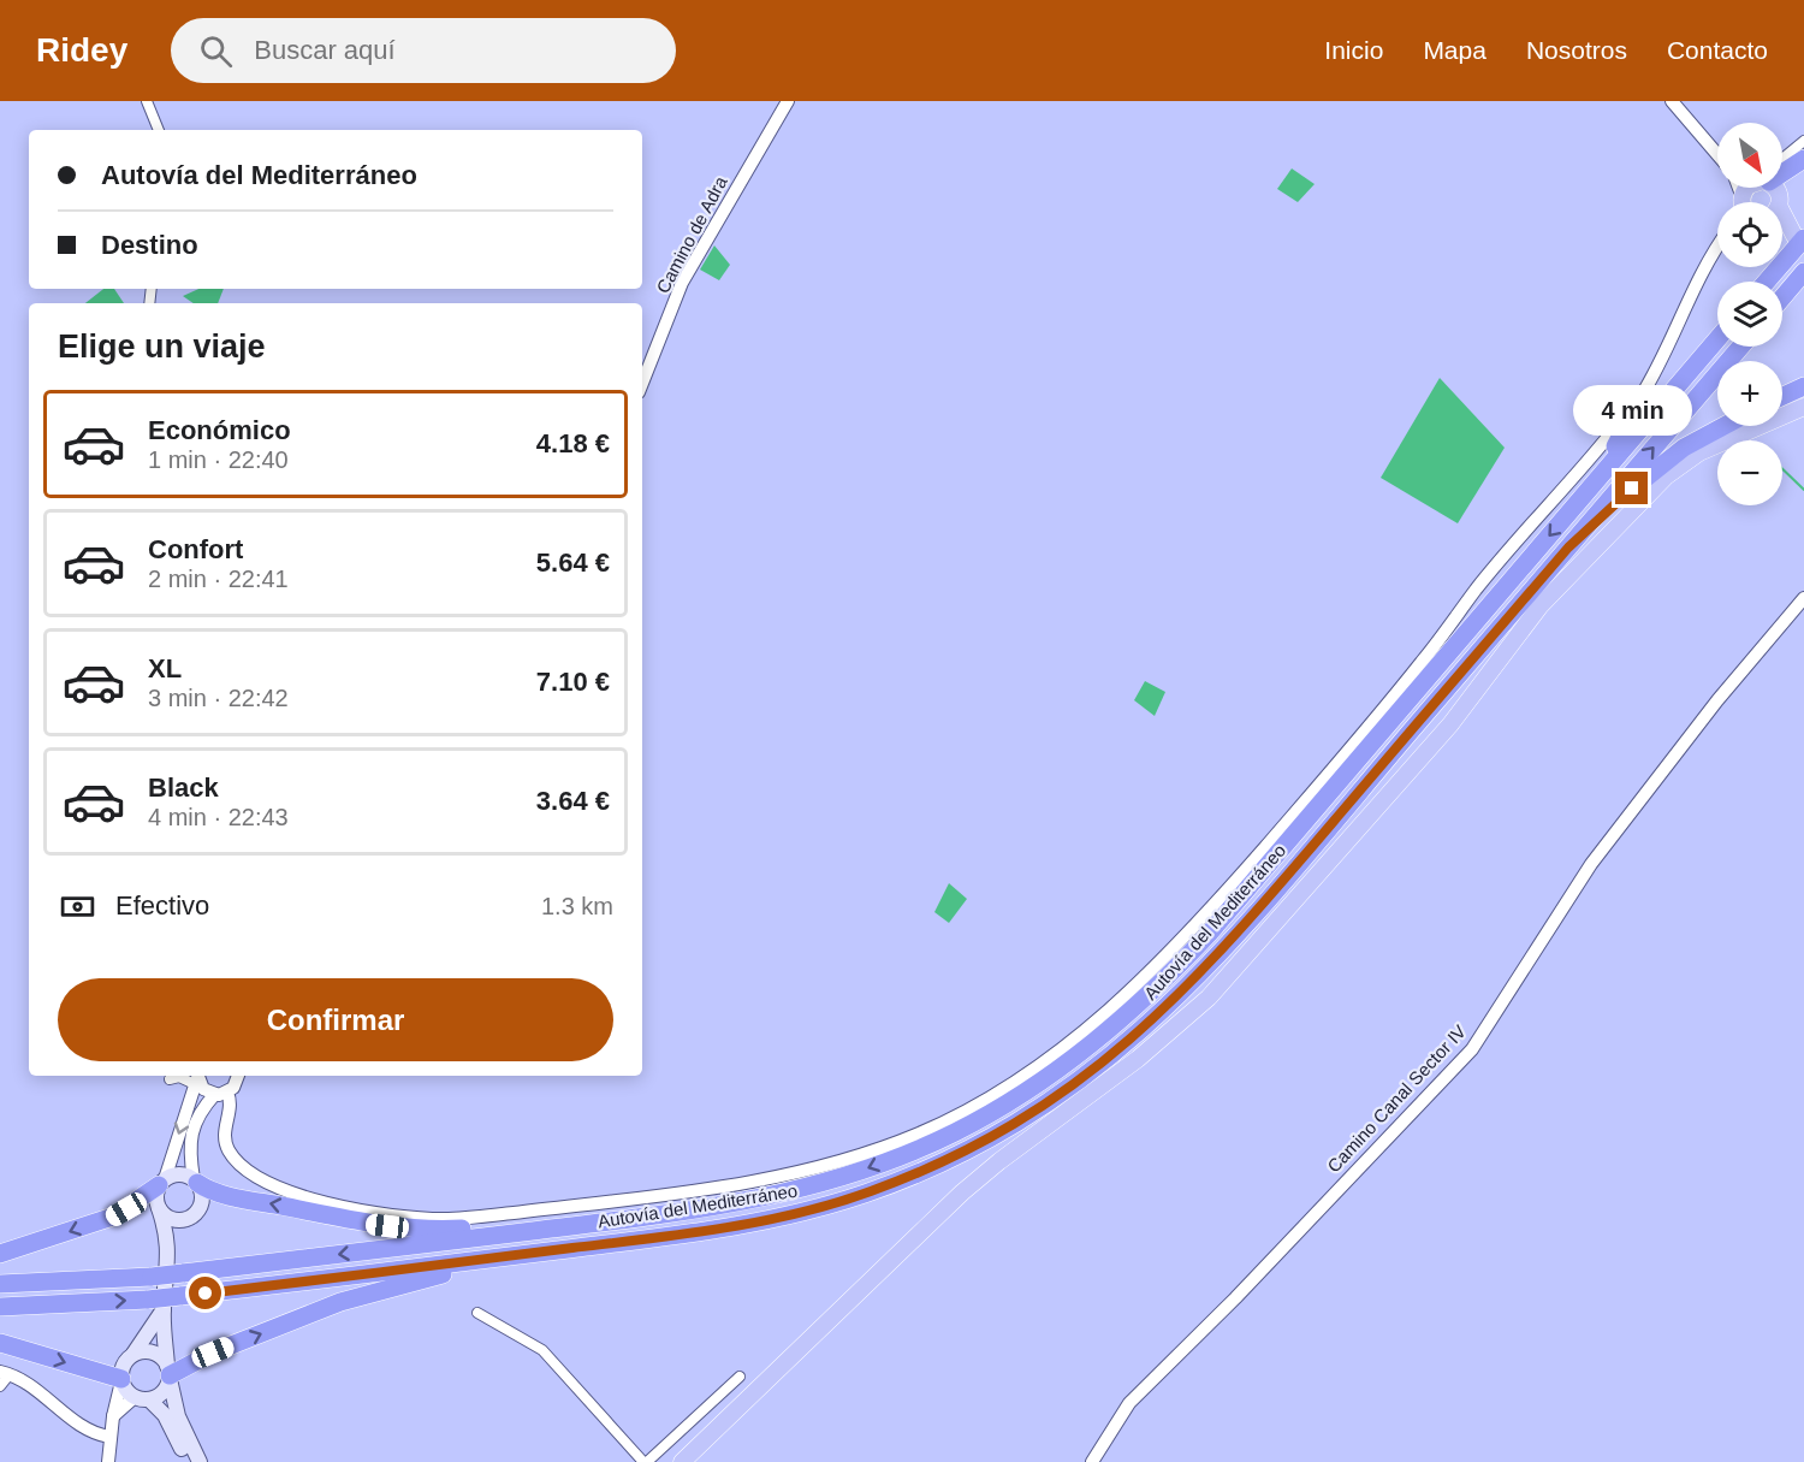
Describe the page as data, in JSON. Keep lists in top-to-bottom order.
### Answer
{
  "streets": {
    "highway": ["Autovía del Mediterráneo"],
    "street": ["Camino de Adra", "Camino Canal Sector IV"]
  },
  "north": "bottom right",
  "page": {
    "header": "Ridey",
    "search": "Buscar aquí",
    "nav": [
      "Inicio",
      "Mapa",
      "Nosotros",
      "Contacto"
    ],
    "map_buttons": ["+", "−"],
    "banner": ["Autovía del Mediterráneo", "Destino"],
    "heading": "Elige un viaje",
    "bubble": "4 min",
    "list": [
      {
        "name": "Económico",
        "note": "1 min · 22:40",
        "value": "4.18 €"
      },
      {
        "name": "Confort",
        "note": "2 min · 22:41",
        "value": "5.64 €"
      },
      {
        "name": "XL",
        "note": "3 min · 22:42",
        "value": "7.10 €"
      },
      {
        "name": "Black",
        "note": "4 min · 22:43",
        "value": "3.64 €"
      }
    ],
    "pay": ["Efectivo", "1.3 km"],
    "buttons": "Confirmar"
  }
}
